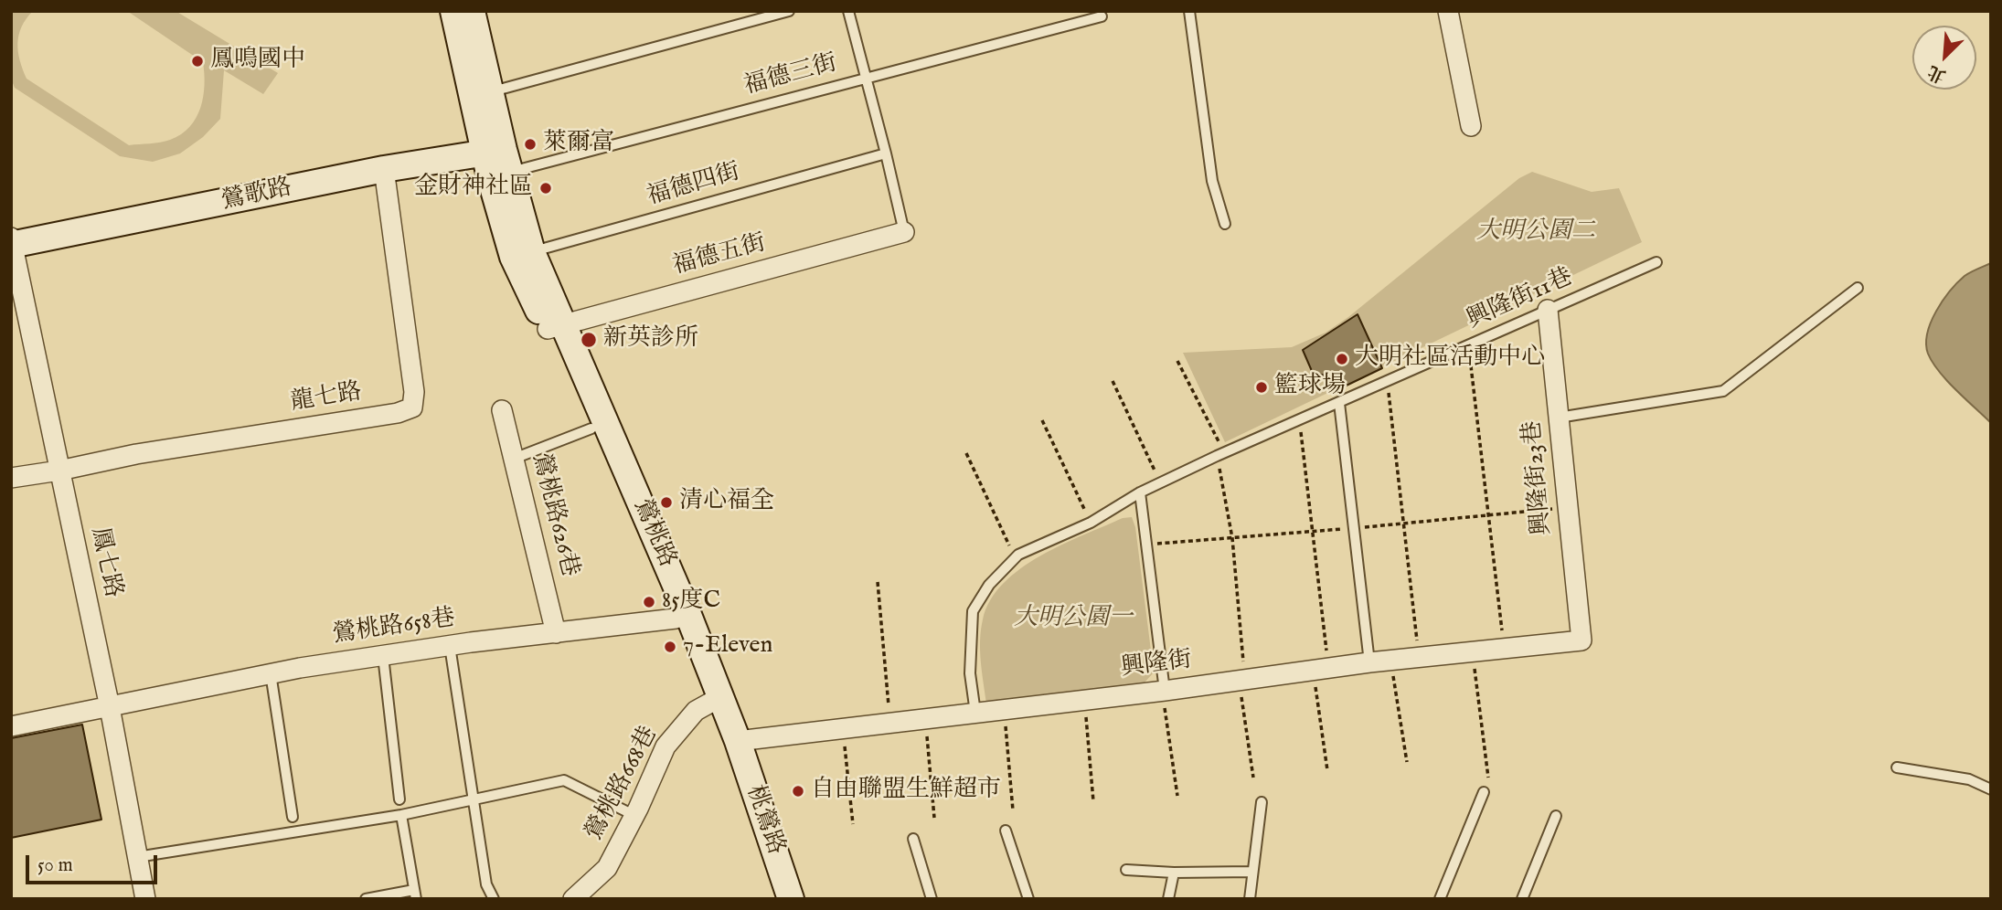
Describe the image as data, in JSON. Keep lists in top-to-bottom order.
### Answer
{
  "streets": {
    "main road": ["鶯歌路", "鶯桃路", "桃鶯路"],
    "street": [
      "福德五街",
      "龍七路",
      "興隆街23巷",
      "鶯桃路626巷",
      "鳳七路",
      "鶯桃路658巷",
      "興隆街",
      "鶯桃路668巷"
    ],
    "lane": ["福德三街", "福德四街", "興隆街11巷"]
  },
  "crossings": [
    ["福德三街", "鶯歌路"],
    ["福德三街", "鶯桃路"],
    ["福德四街", "鶯桃路"],
    ["鶯歌路", "龍七路"],
    ["鶯歌路", "鶯桃路"],
    ["鶯歌路", "鳳七路"],
    ["福德五街", "鶯桃路"],
    ["興隆街11巷", "興隆街23巷"],
    ["興隆街11巷", "興隆街"],
    ["龍七路", "鳳七路"],
    ["興隆街23巷", "興隆街"],
    ["鶯桃路626巷", "鶯桃路658巷"],
    ["鶯桃路", "鶯桃路658巷"],
    ["鶯桃路", "興隆街"],
    ["鶯桃路", "鶯桃路668巷"],
    ["鶯桃路", "桃鶯路"],
    ["鳳七路", "鶯桃路658巷"],
    ["興隆街", "桃鶯路"]
  ],
  "parks": ["大明公園二", "大明公園一"],
  "places": [
    "鳳鳴國中",
    "萊爾富",
    "金財神社區",
    "新英診所",
    "大明社區活動中心",
    "籃球場",
    "清心福全",
    "85度C",
    "7-Eleven",
    "自由聯盟生鮮超市"
  ],
  "scale_bar": "50 m",
  "north": "bottom left"
}
